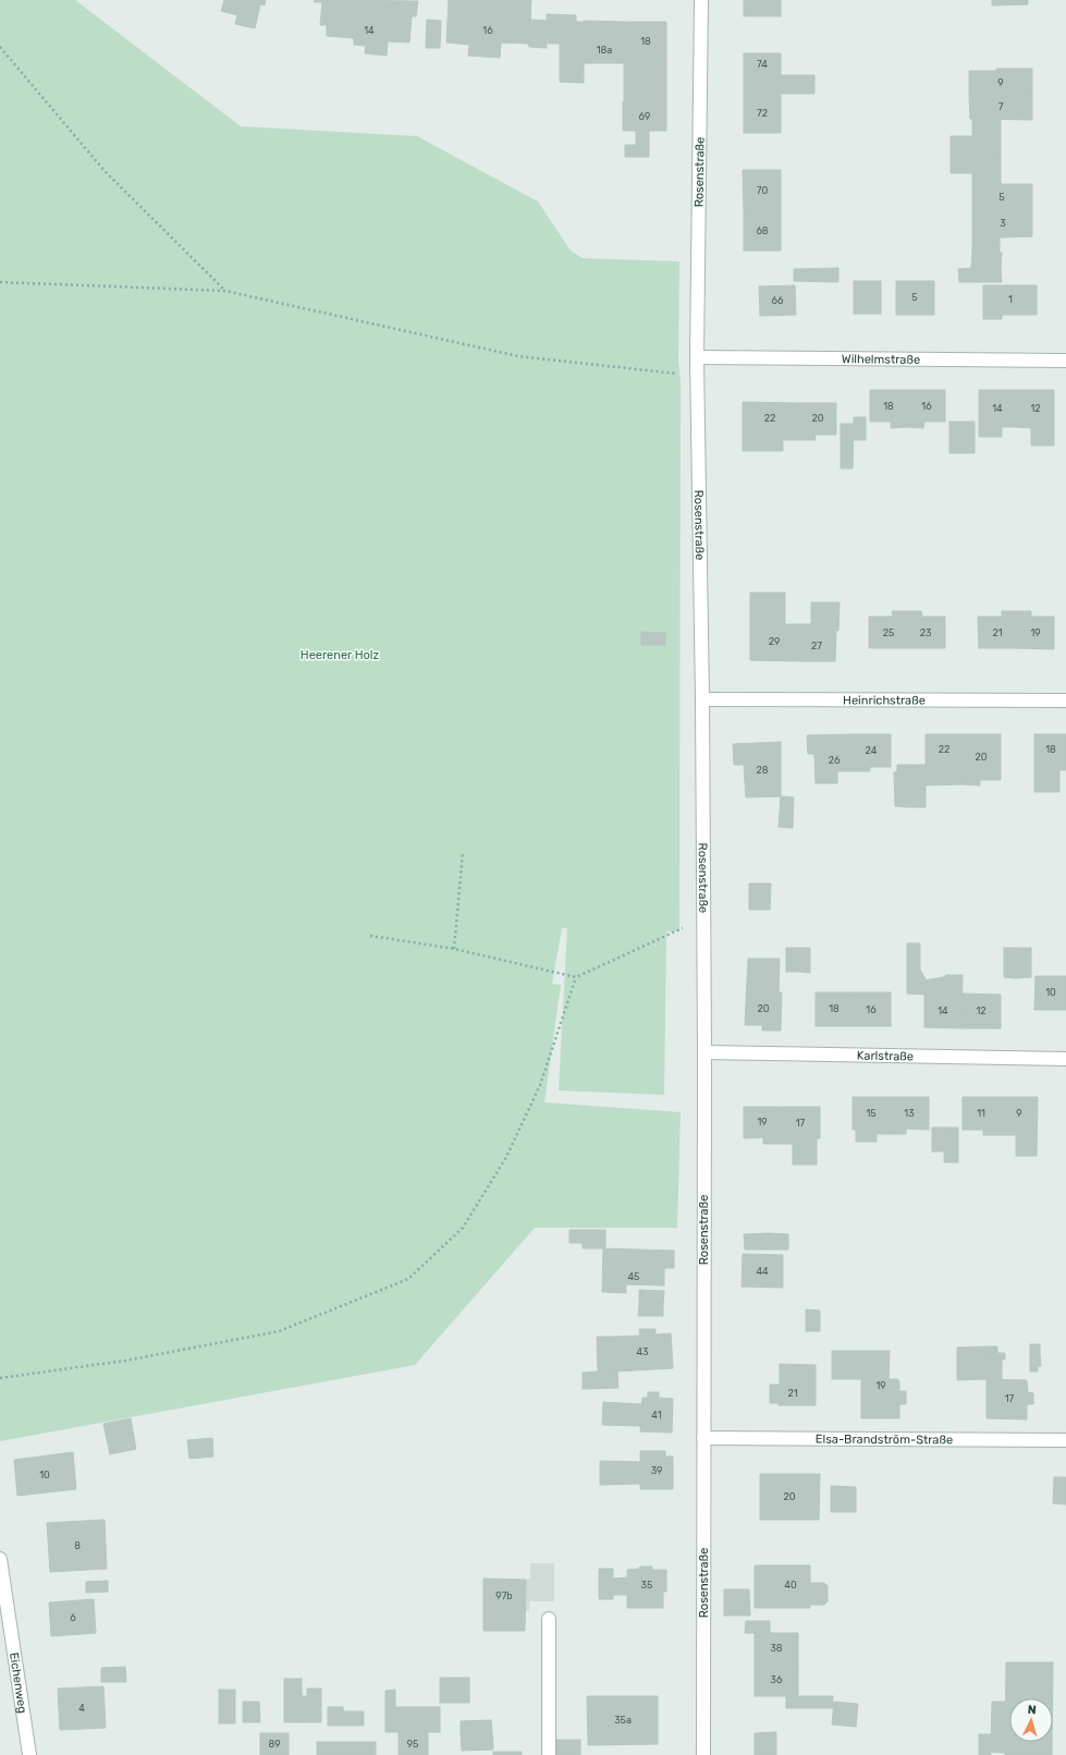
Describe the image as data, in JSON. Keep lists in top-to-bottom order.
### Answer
{
  "streets": {
    "street": [
      "Rosenstraße",
      "Wilhelmstraße",
      "Heinrichstraße",
      "Karlstraße",
      "Elsa-Brandström-Straße",
      "Eichenweg"
    ]
  },
  "crossings": [
    ["Rosenstraße", "Wilhelmstraße"],
    ["Rosenstraße", "Heinrichstraße"],
    ["Rosenstraße", "Karlstraße"],
    ["Rosenstraße", "Elsa-Brandström-Straße"]
  ],
  "parks": ["Heerener Holz"],
  "house_numbers": [
    "14",
    "16",
    "18",
    "18a",
    "74",
    "9",
    "7",
    "72",
    "69",
    "70",
    "5",
    "3",
    "68",
    "5",
    "1",
    "66",
    "18",
    "16",
    "14",
    "12",
    "22",
    "20",
    "25",
    "23",
    "21",
    "19",
    "29",
    "27",
    "22",
    "18",
    "24",
    "20",
    "26",
    "28",
    "10",
    "20",
    "18",
    "16",
    "14",
    "12",
    "15",
    "13",
    "11",
    "9",
    "19",
    "17",
    "44",
    "45",
    "43",
    "19",
    "21",
    "17",
    "41",
    "39",
    "10",
    "20",
    "8",
    "35",
    "40",
    "97b",
    "6",
    "38",
    "36",
    "4",
    "35a",
    "89",
    "95"
  ],
  "north": "top"
}
